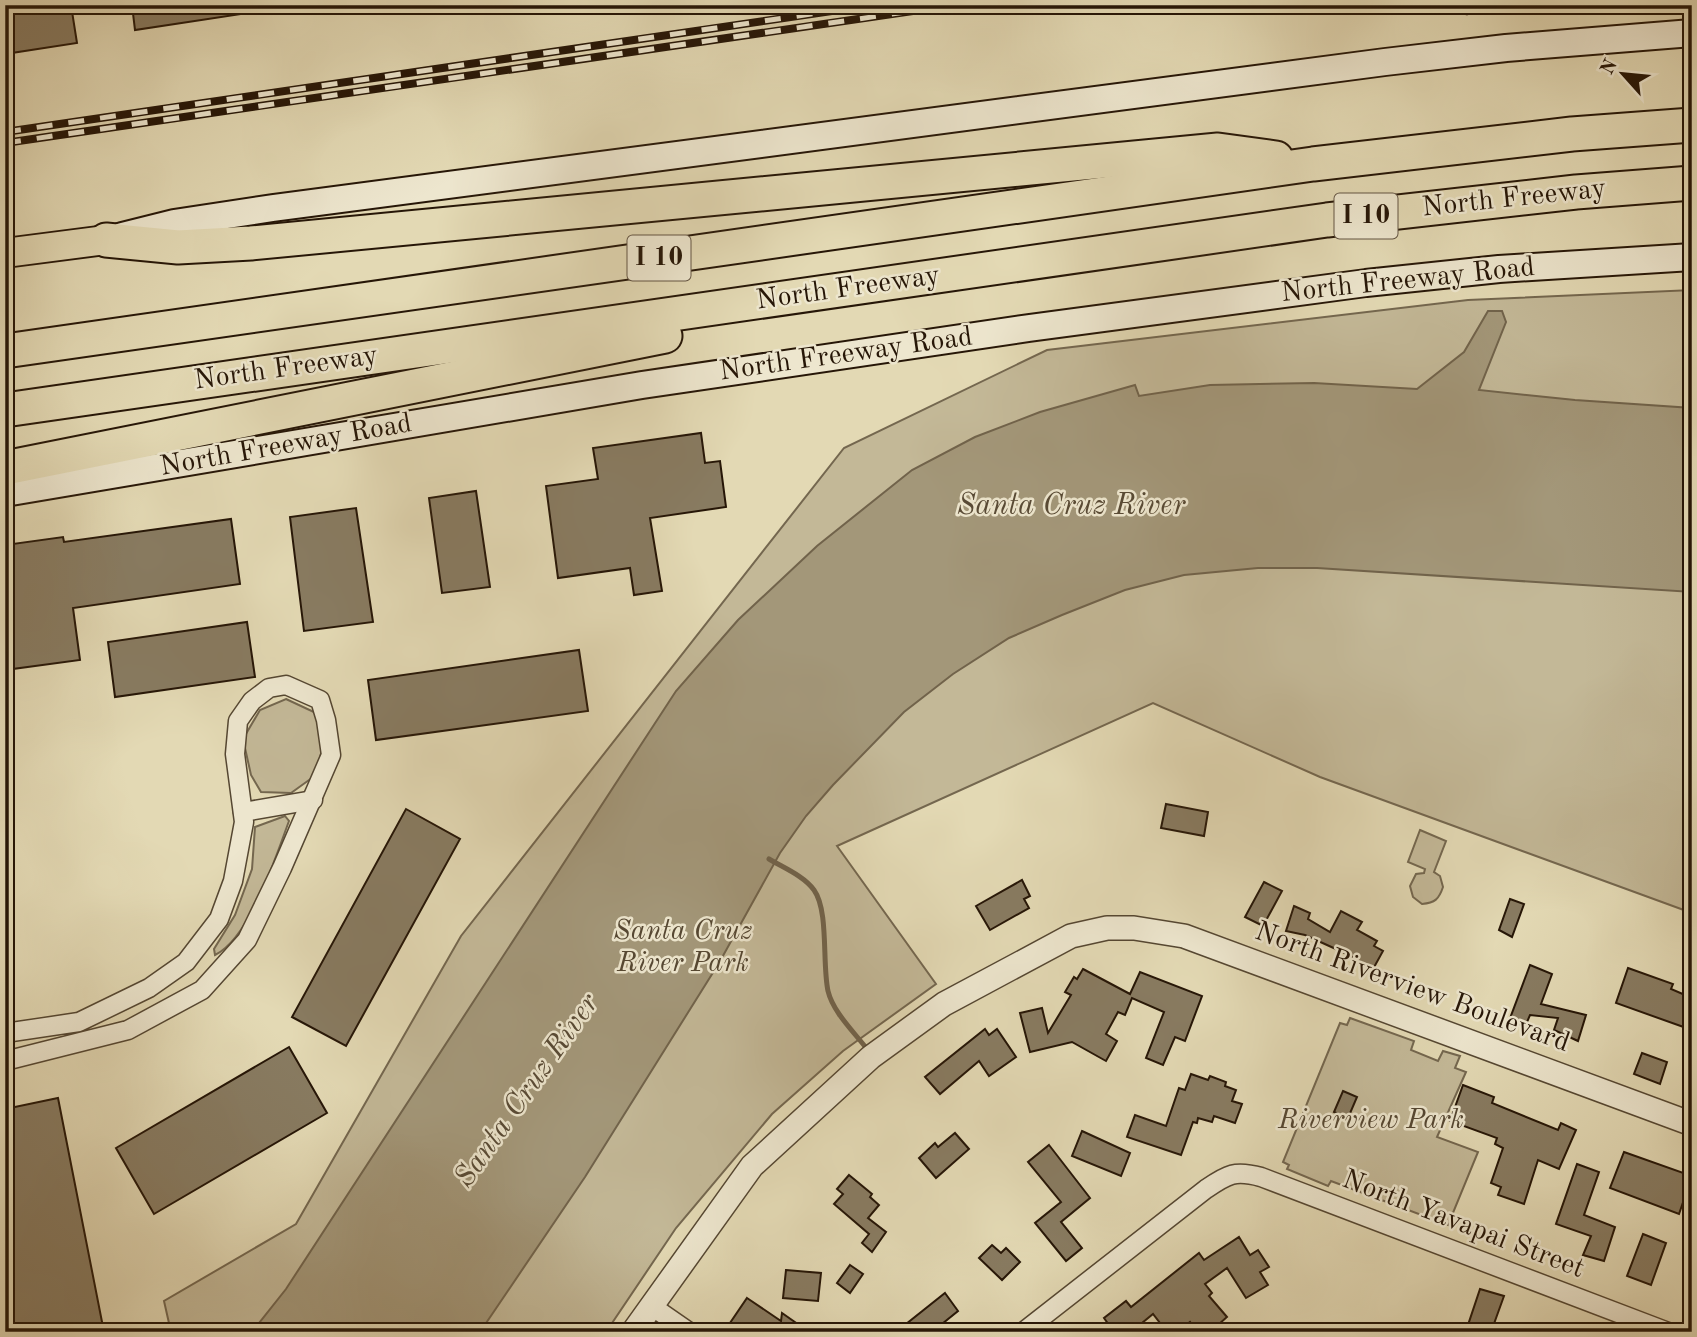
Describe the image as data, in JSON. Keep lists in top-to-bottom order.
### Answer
{
  "streets": {
    "highway": ["North Freeway", "I 10"],
    "main road": ["North Freeway Road"],
    "street": ["North Riverview Boulevard", "North Yavapai Street"]
  },
  "water": ["Santa Cruz River"],
  "parks": ["Santa Cruz River Park", "Riverview Park"],
  "north": "top left"
}
